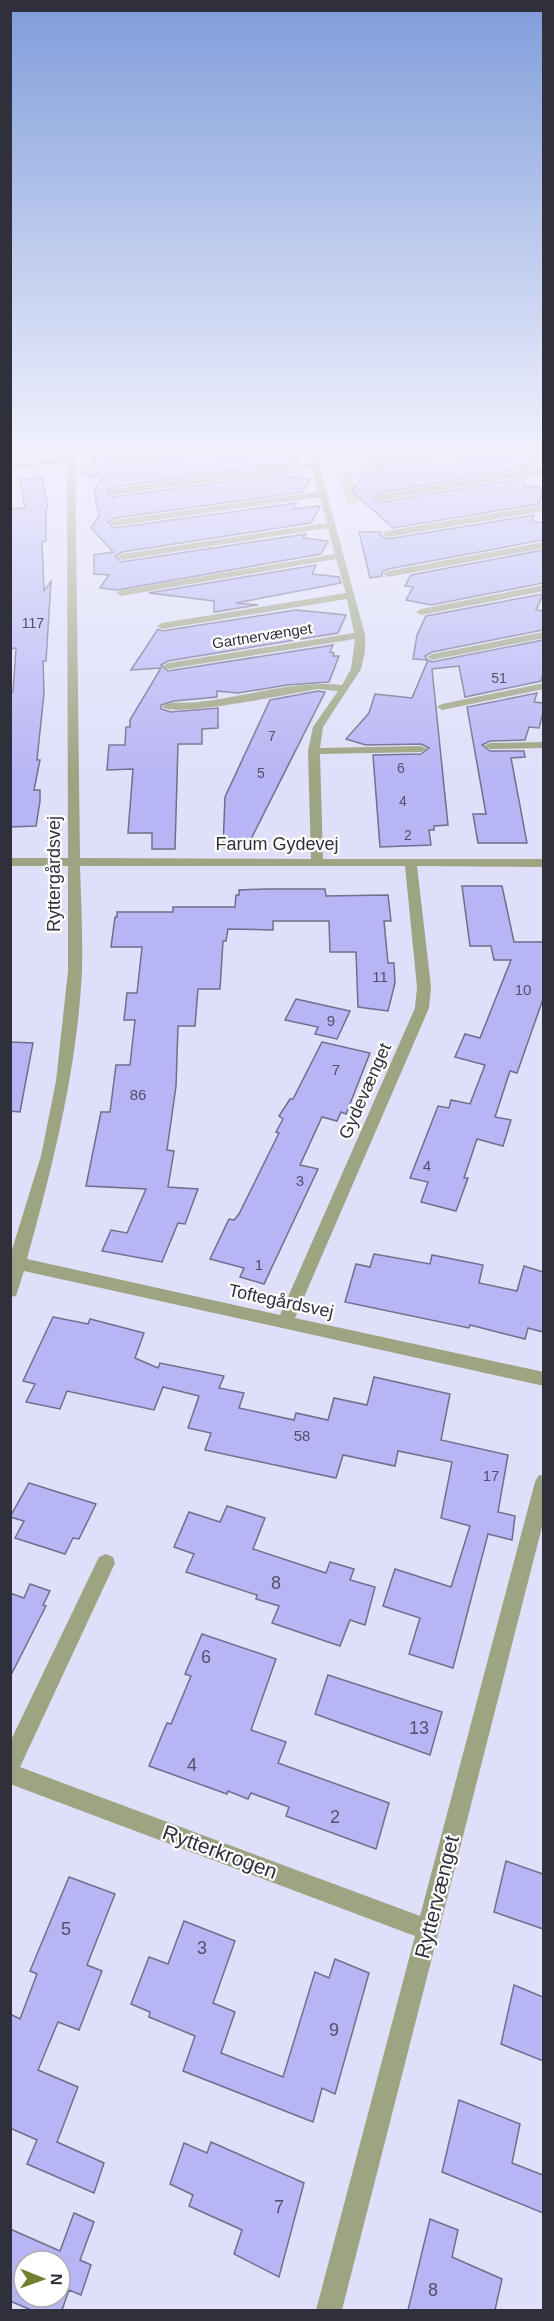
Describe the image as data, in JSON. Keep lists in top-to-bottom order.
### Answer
{
  "streets": {
    "street": [
      "Gartnervænget",
      "Farum Gydevej",
      "Ryttergårdsvej",
      "Gydevænget",
      "Toftegårdsvej",
      "Rytterkrogen",
      "Ryttervænget"
    ]
  },
  "crossings": [
    ["Farum Gydevej", "Ryttergårdsvej"],
    ["Farum Gydevej", "Gydevænget"],
    ["Ryttergårdsvej", "Toftegårdsvej"],
    ["Gydevænget", "Toftegårdsvej"],
    ["Rytterkrogen", "Ryttervænget"]
  ],
  "house_numbers": [
    "117",
    "51",
    "7",
    "6",
    "5",
    "4",
    "2",
    "11",
    "10",
    "9",
    "7",
    "86",
    "4",
    "3",
    "1",
    "58",
    "17",
    "8",
    "6",
    "13",
    "4",
    "2",
    "5",
    "3",
    "9",
    "7",
    "8"
  ],
  "north": "right"
}
